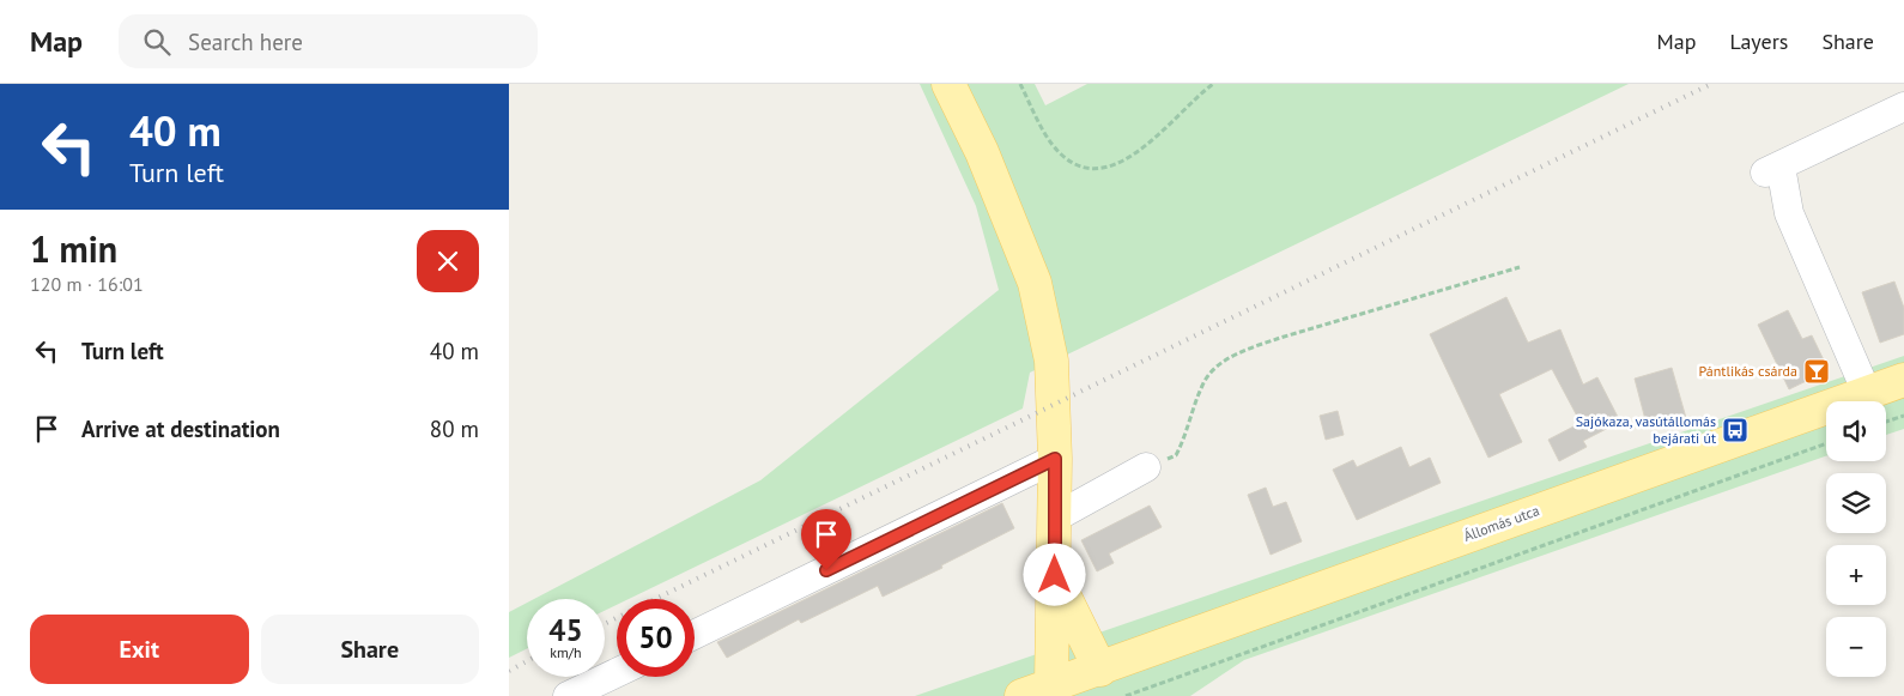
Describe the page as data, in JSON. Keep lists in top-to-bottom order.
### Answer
{
  "streets": {
    "main road": ["Állomás utca"]
  },
  "places": {
    "bar": ["Pántlikás csárda"],
    "bus stop": ["Sajókaza, vasútállomás bejárati út"]
  },
  "page": {
    "header": "Map",
    "search": "Search here",
    "nav": ["Map", "Layers", "Share"],
    "turn": ["40 m", "Turn left"],
    "heading": ["1 min", "120 m · 16:01"],
    "list": [
      {
        "name": "Turn left",
        "value": "40 m"
      },
      {
        "name": "Arrive at destination",
        "value": "80 m"
      }
    ],
    "map_buttons": ["+", "−"],
    "speed": "45 km/h",
    "limit": "50",
    "buttons": ["Exit", "Share"]
  }
}
